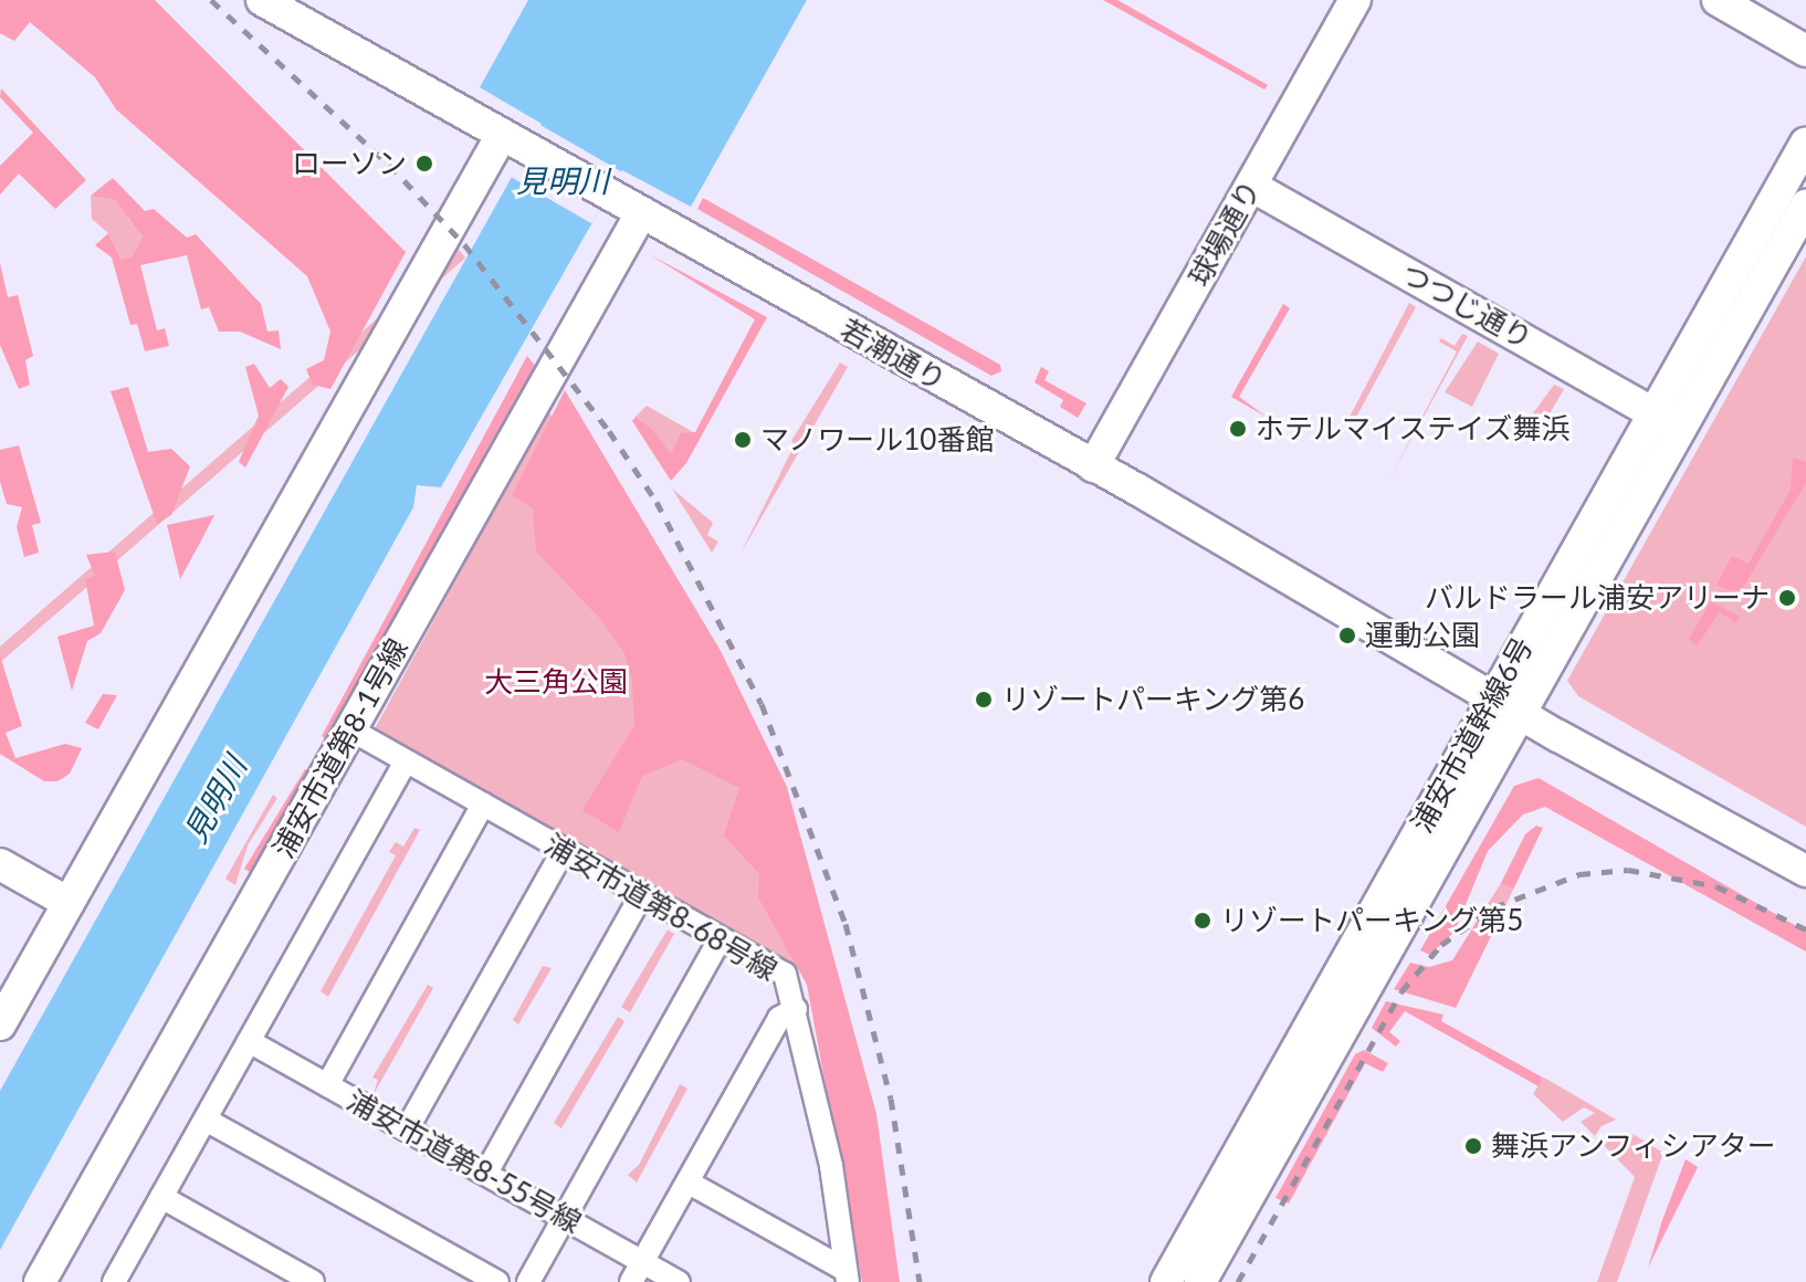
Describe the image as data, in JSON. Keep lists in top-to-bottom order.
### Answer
{
  "streets": {
    "street": [
      "球場通り",
      "つつじ通り",
      "若潮通り",
      "浦安市道幹線6号",
      "浦安市道第8-1号線",
      "浦安市道第8-68号線",
      "浦安市道第8-55号線"
    ]
  },
  "crossings": [
    ["球場通り", "つつじ通り"],
    ["球場通り", "若潮通り"],
    ["つつじ通り", "浦安市道幹線6号"],
    ["若潮通り", "浦安市道幹線6号"],
    ["若潮通り", "浦安市道第8-1号線"],
    ["浦安市道第8-1号線", "浦安市道第8-68号線"]
  ],
  "water": ["見明川"],
  "parks": ["大三角公園"],
  "places": [
    "ローソン",
    "ホテルマイステイズ舞浜",
    "マノワール10番館",
    "バルドラール浦安アリーナ",
    "運動公園",
    "リゾートパーキング第6",
    "リゾートパーキング第5",
    "舞浜アンフィシアター"
  ]
}
